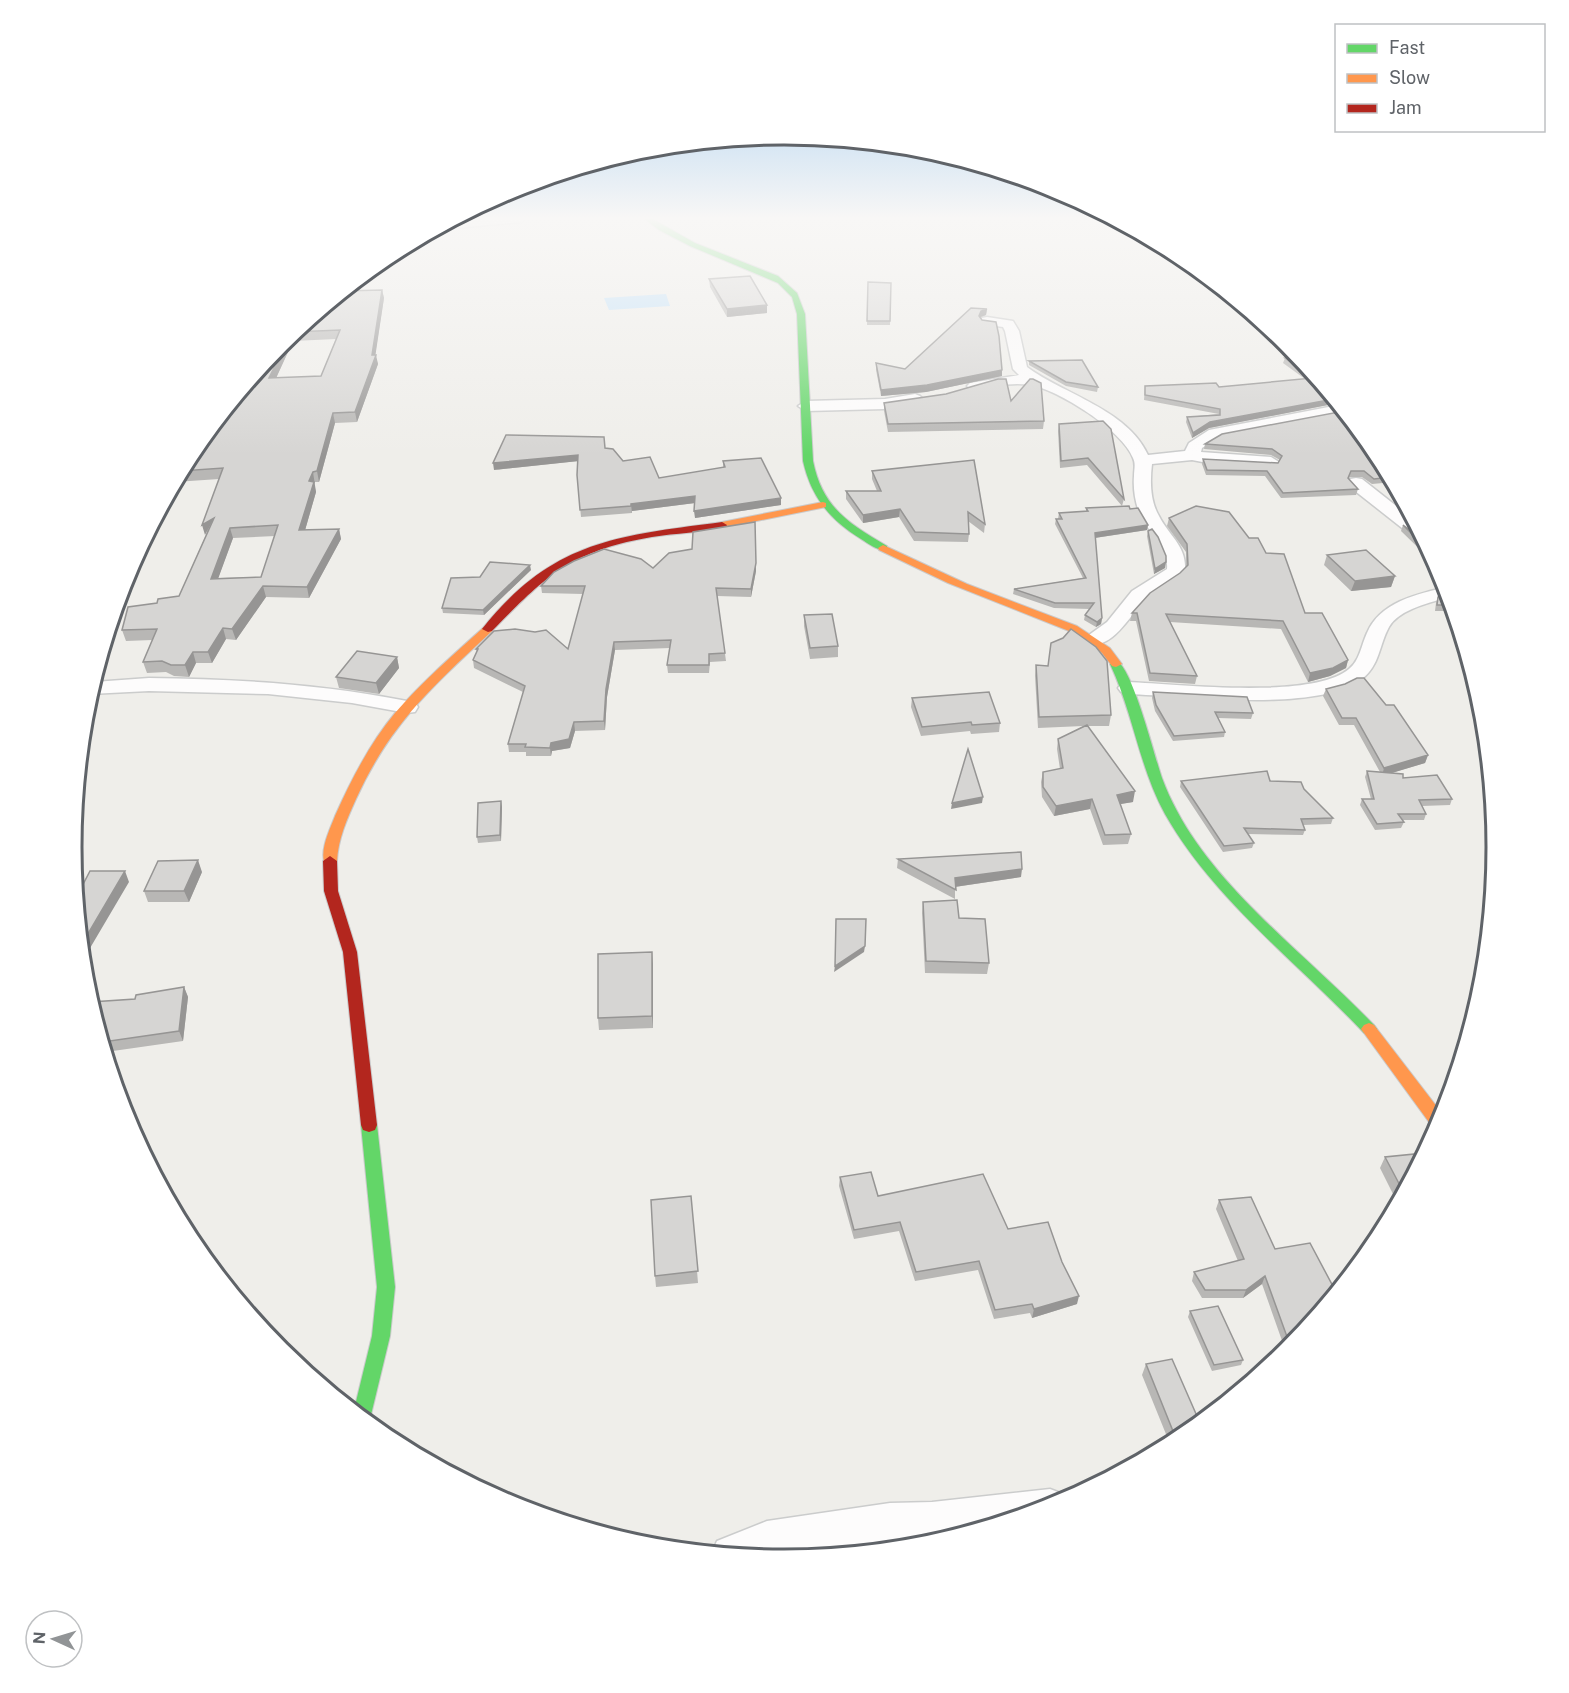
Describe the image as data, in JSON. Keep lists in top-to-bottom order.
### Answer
{
  "legend": ["Fast", "Slow", "Jam"],
  "north": "left"
}
